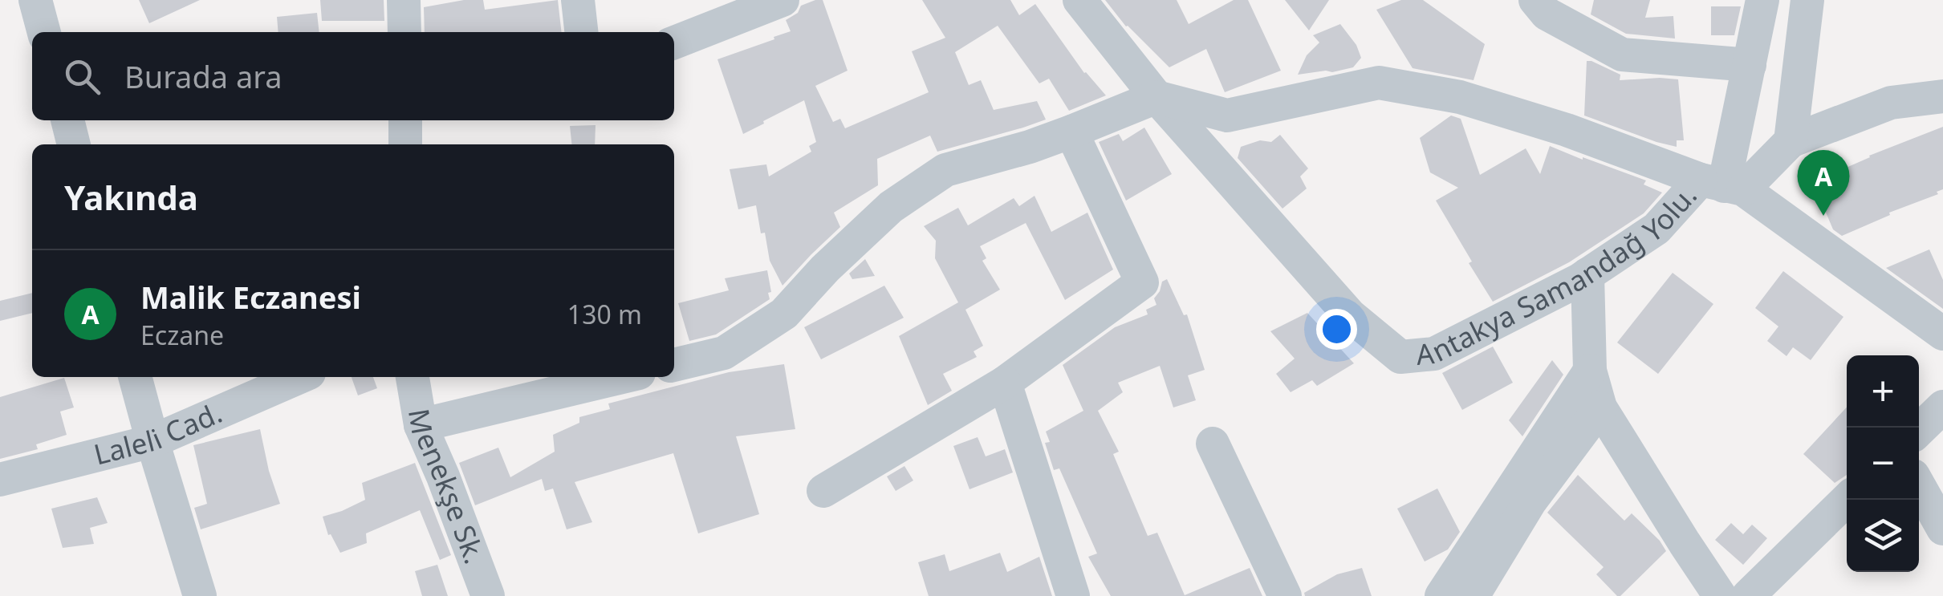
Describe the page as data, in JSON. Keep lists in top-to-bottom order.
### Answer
{
  "streets": {
    "street": ["Antakya Samandağ Yolu.", "Laleli Cad.", "Menekşe Sk."]
  },
  "page": {
    "search": "Burada ara",
    "heading": "Yakında",
    "pins": "A",
    "list": [
      {
        "mark": "A",
        "name": "Malik Eczanesi",
        "note": "Eczane",
        "value": "130 m"
      }
    ],
    "map_buttons": ["+", "−"]
  }
}
